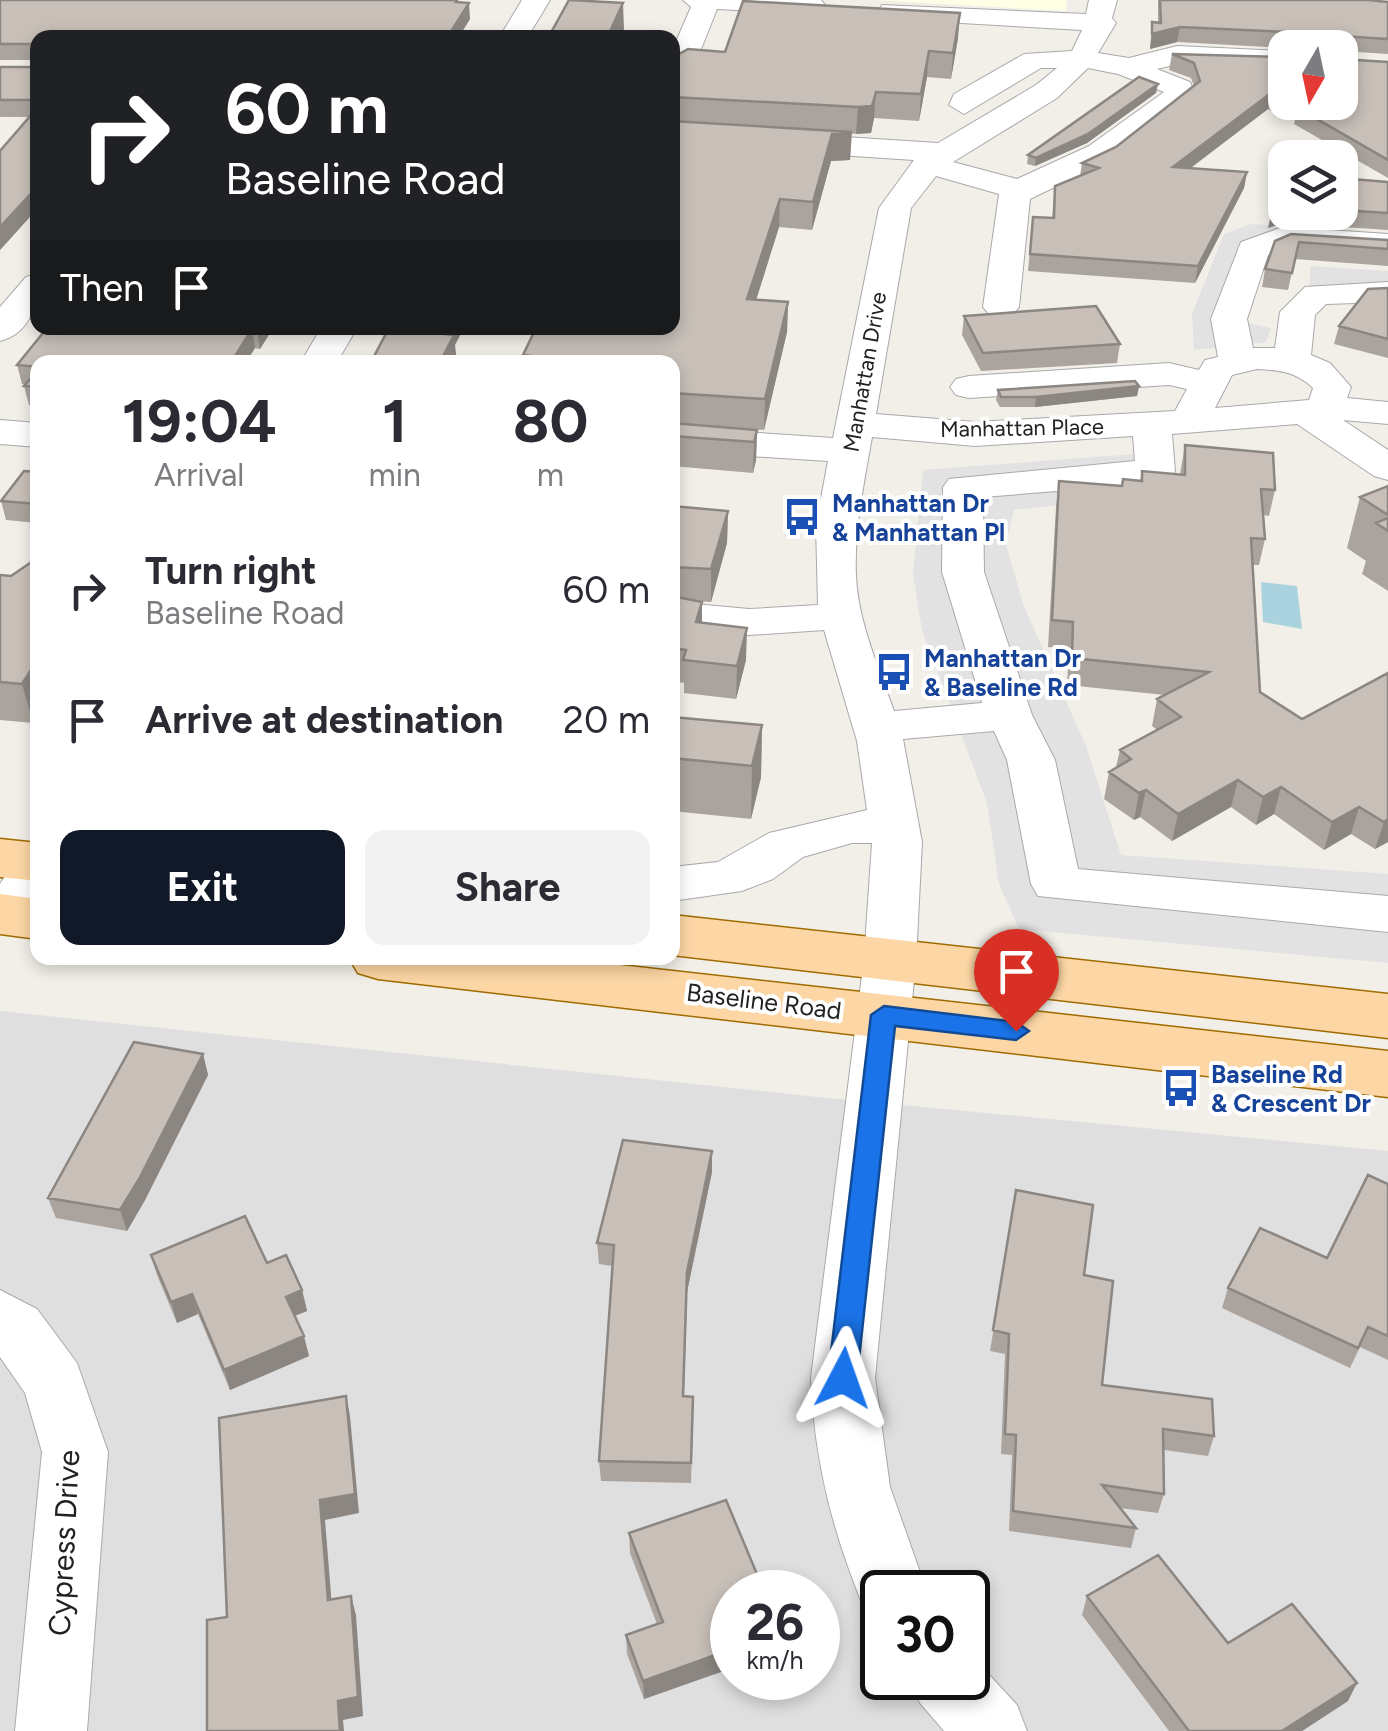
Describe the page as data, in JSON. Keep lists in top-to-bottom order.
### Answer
{
  "streets": {
    "main road": ["Baseline Road"],
    "street": ["Manhattan Drive", "Manhattan Place", "Cypress Drive"]
  },
  "crossings": [
    ["Manhattan Drive", "Manhattan Place"],
    ["Manhattan Drive", "Baseline Road"]
  ],
  "places": {
    "bus stop": ["Manhattan Dr & Manhattan Pl", "Manhattan Dr & Baseline Rd", "Baseline Rd & Crescent Dr"]
  },
  "north": "bottom",
  "page": {
    "turn": ["60 m", "Baseline Road"],
    "then": "Then",
    "eta": [
      "19:04",
      "Arrival",
      "1",
      "min",
      "80",
      "m"
    ],
    "list": [
      {
        "name": "Turn right",
        "note": "Baseline Road",
        "value": "60 m"
      },
      {
        "name": "Arrive at destination",
        "value": "20 m"
      }
    ],
    "buttons": ["Exit", "Share"],
    "speed": "26 km/h",
    "limit": "30"
  }
}
